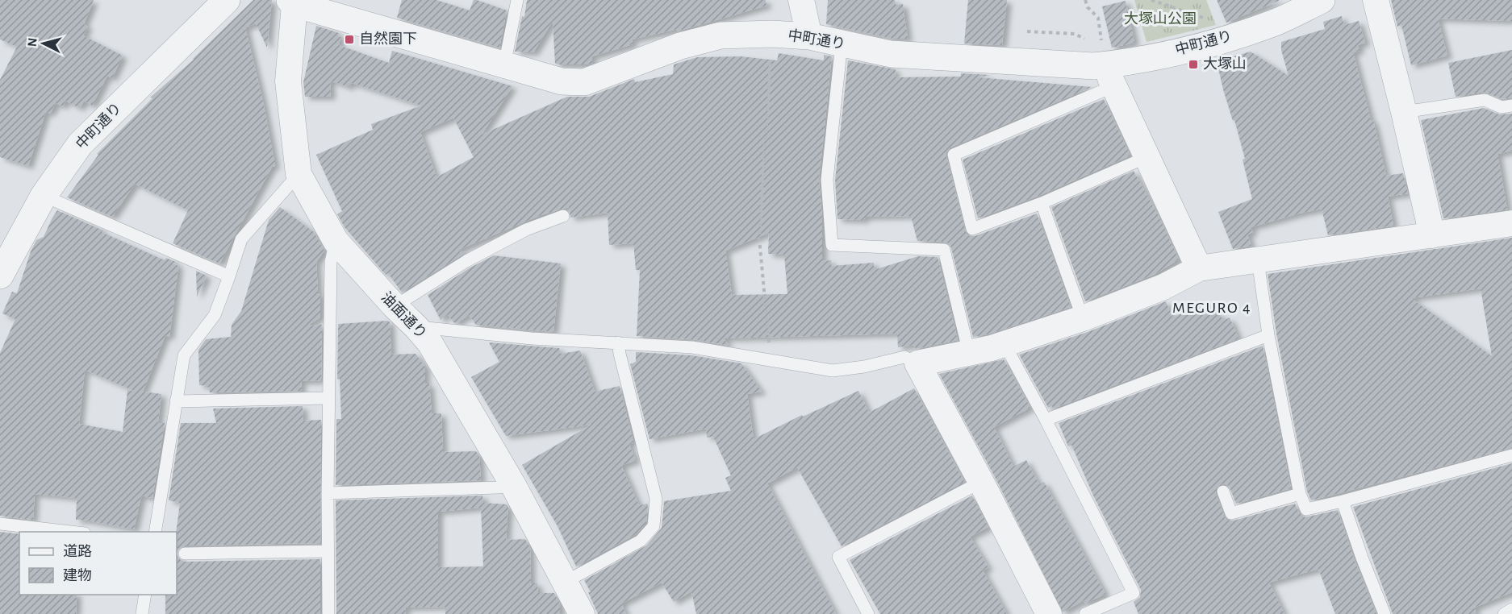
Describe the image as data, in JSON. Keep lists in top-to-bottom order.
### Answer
{
  "streets": {
    "street": ["中町通り", "油面通り"]
  },
  "crossings": [
    ["中町通り", "油面通り"]
  ],
  "districts": ["MEGURO 4"],
  "parks": ["大塚山公園"],
  "places": {
    "transit": ["自然園下", "大塚山"]
  },
  "legend": ["道路", "建物"],
  "north": "left"
}
